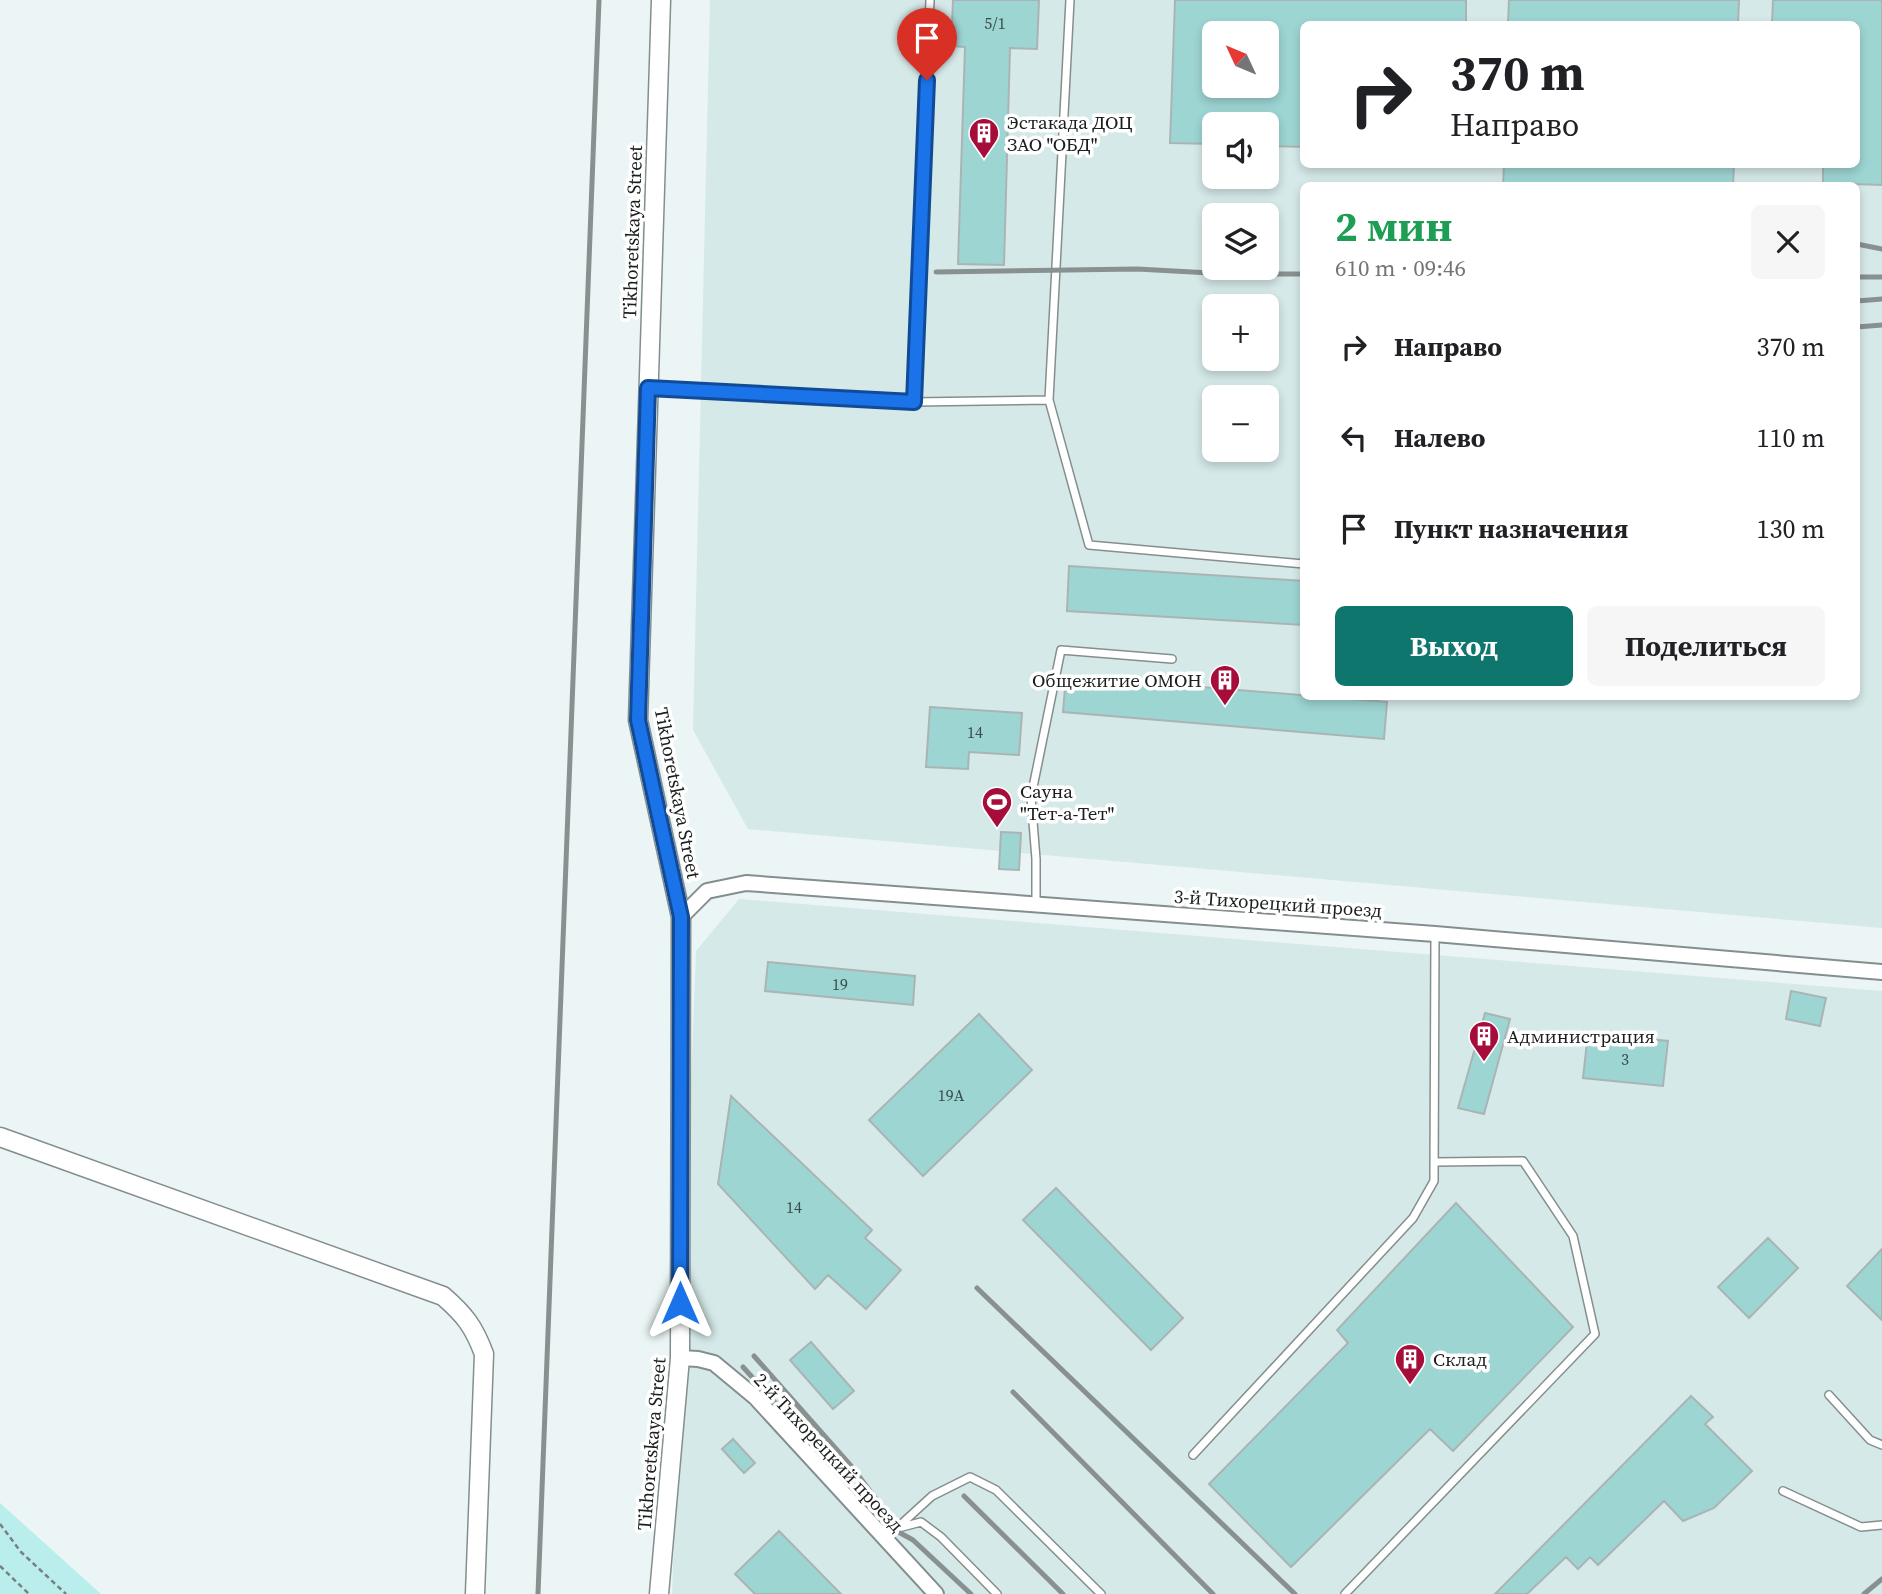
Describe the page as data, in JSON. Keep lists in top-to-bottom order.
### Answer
{
  "streets": {
    "street": ["Tikhoretskaya Street", "3-й Тихорецкий проезд", "2-й Тихорецкий проезд"]
  },
  "crossings": [
    ["Tikhoretskaya Street", "3-й Тихорецкий проезд"],
    ["Tikhoretskaya Street", "2-й Тихорецкий проезд"]
  ],
  "places": {
    "building": [
      "Эстакада ДОЦ ЗАО \"ОБД\"",
      "Общежитие ОМОН",
      "Администрация",
      "Склад"
    ],
    "sports": ["Сауна \"Тет-а-Тет\""]
  },
  "house_numbers": [
    "5/1",
    "14",
    "19",
    "3",
    "19А",
    "14"
  ],
  "north": "top left",
  "page": {
    "map_buttons": ["+", "−"],
    "turn": ["370 m", "Направо"],
    "heading": ["2 мин", "610 m · 09:46"],
    "list": [
      {
        "name": "Направо",
        "value": "370 m"
      },
      {
        "name": "Налево",
        "value": "110 m"
      },
      {
        "name": "Пункт назначения",
        "value": "130 m"
      }
    ],
    "buttons": ["Выход", "Поделиться"]
  }
}
